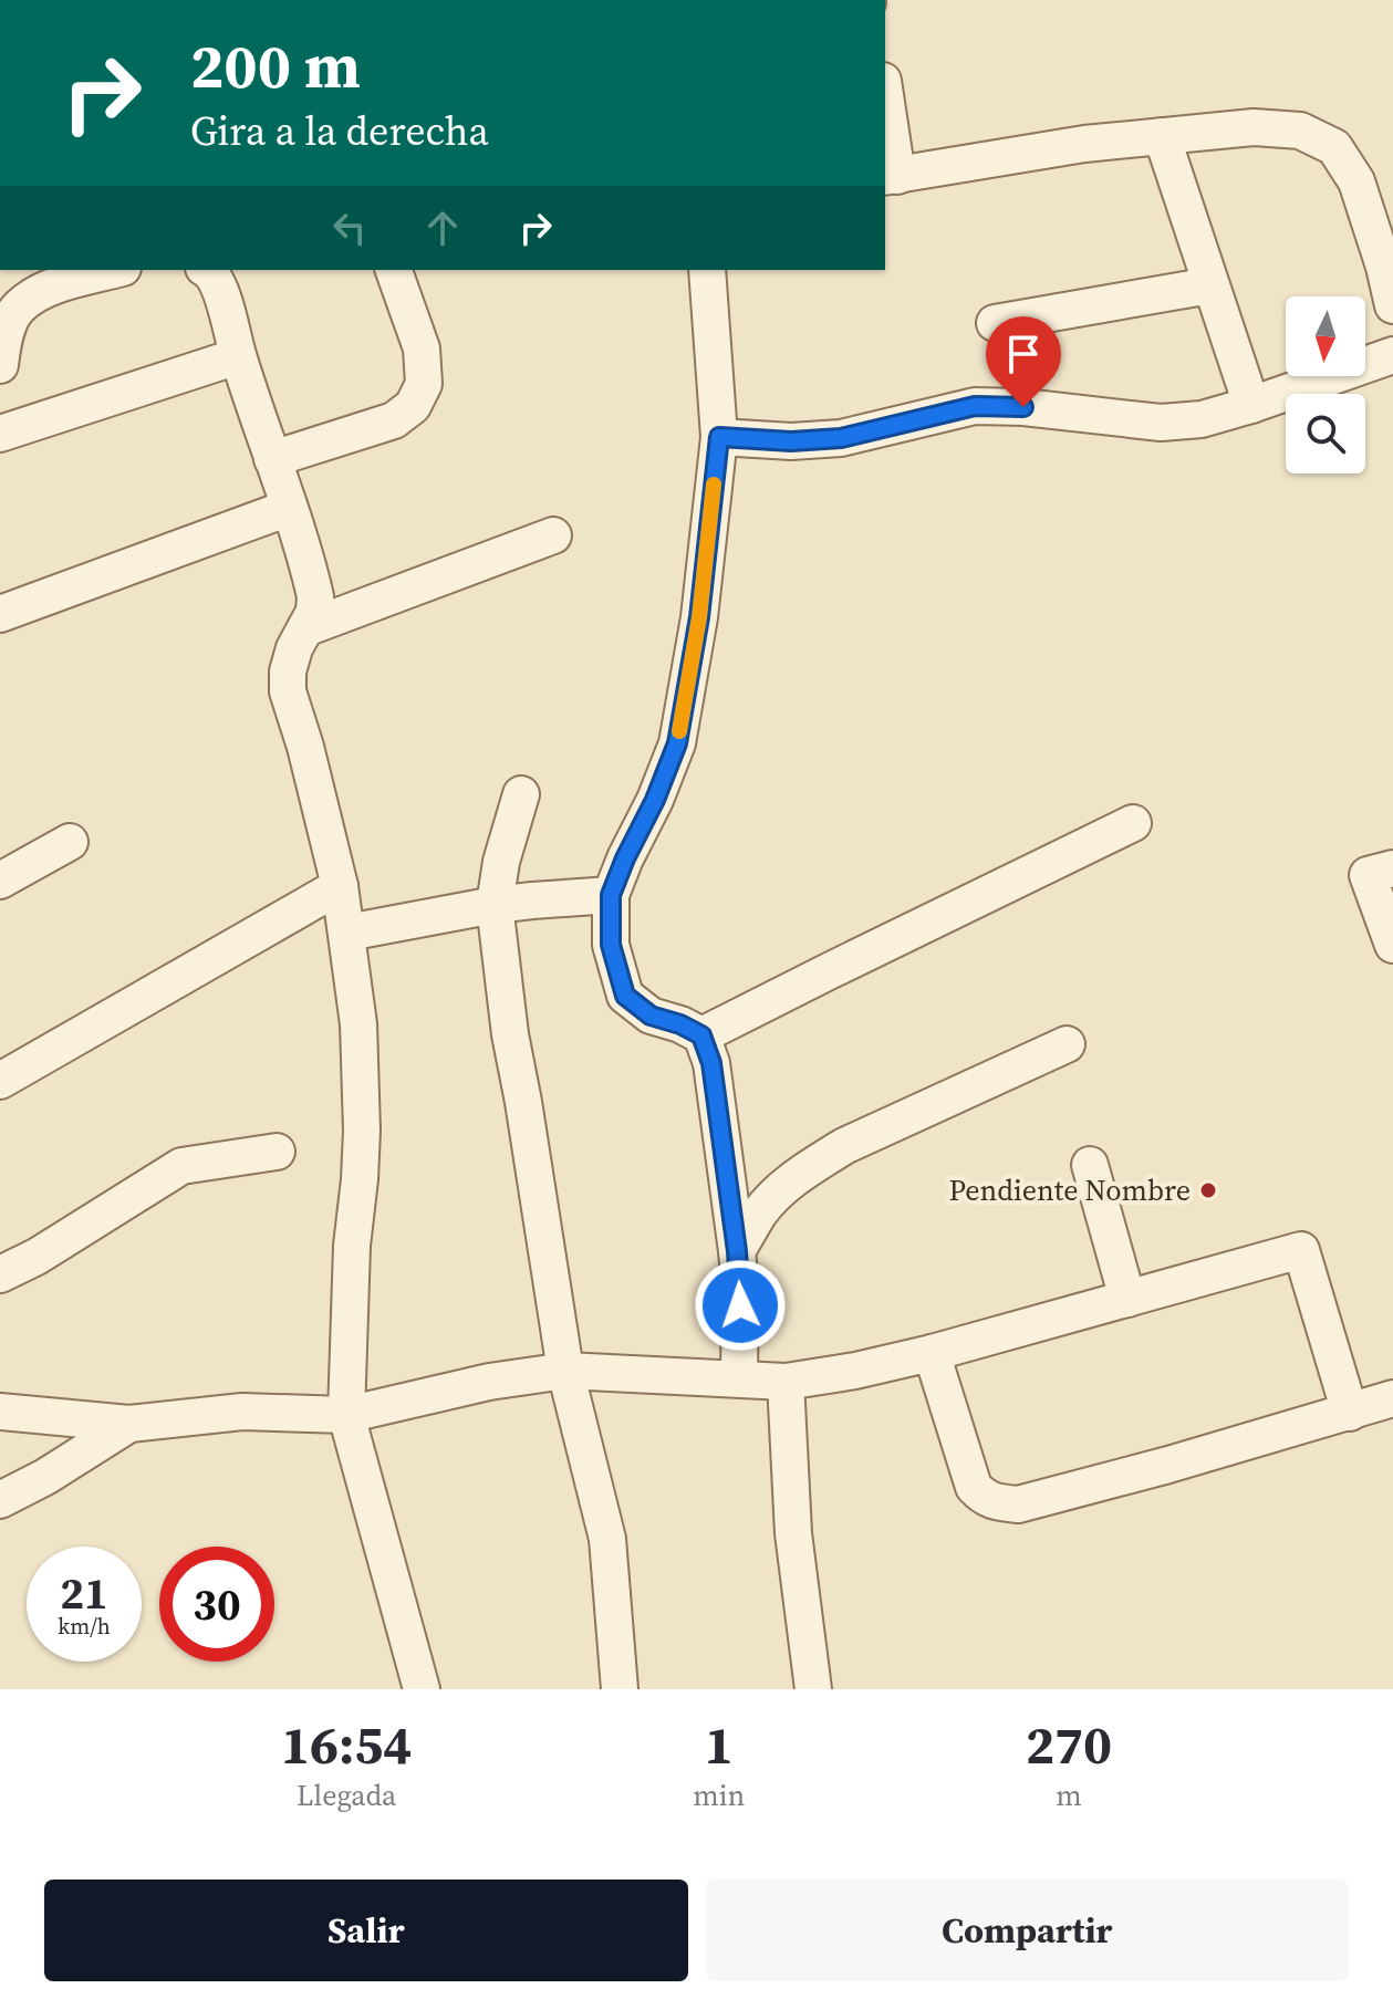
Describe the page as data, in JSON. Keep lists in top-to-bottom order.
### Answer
{
  "places": ["Pendiente Nombre"],
  "north": "bottom",
  "page": {
    "turn": ["200 m", "Gira a la derecha"],
    "speed": "21 km/h",
    "limit": "30",
    "eta": [
      "16:54",
      "Llegada",
      "1",
      "min",
      "270",
      "m"
    ],
    "buttons": ["Salir", "Compartir"]
  }
}
